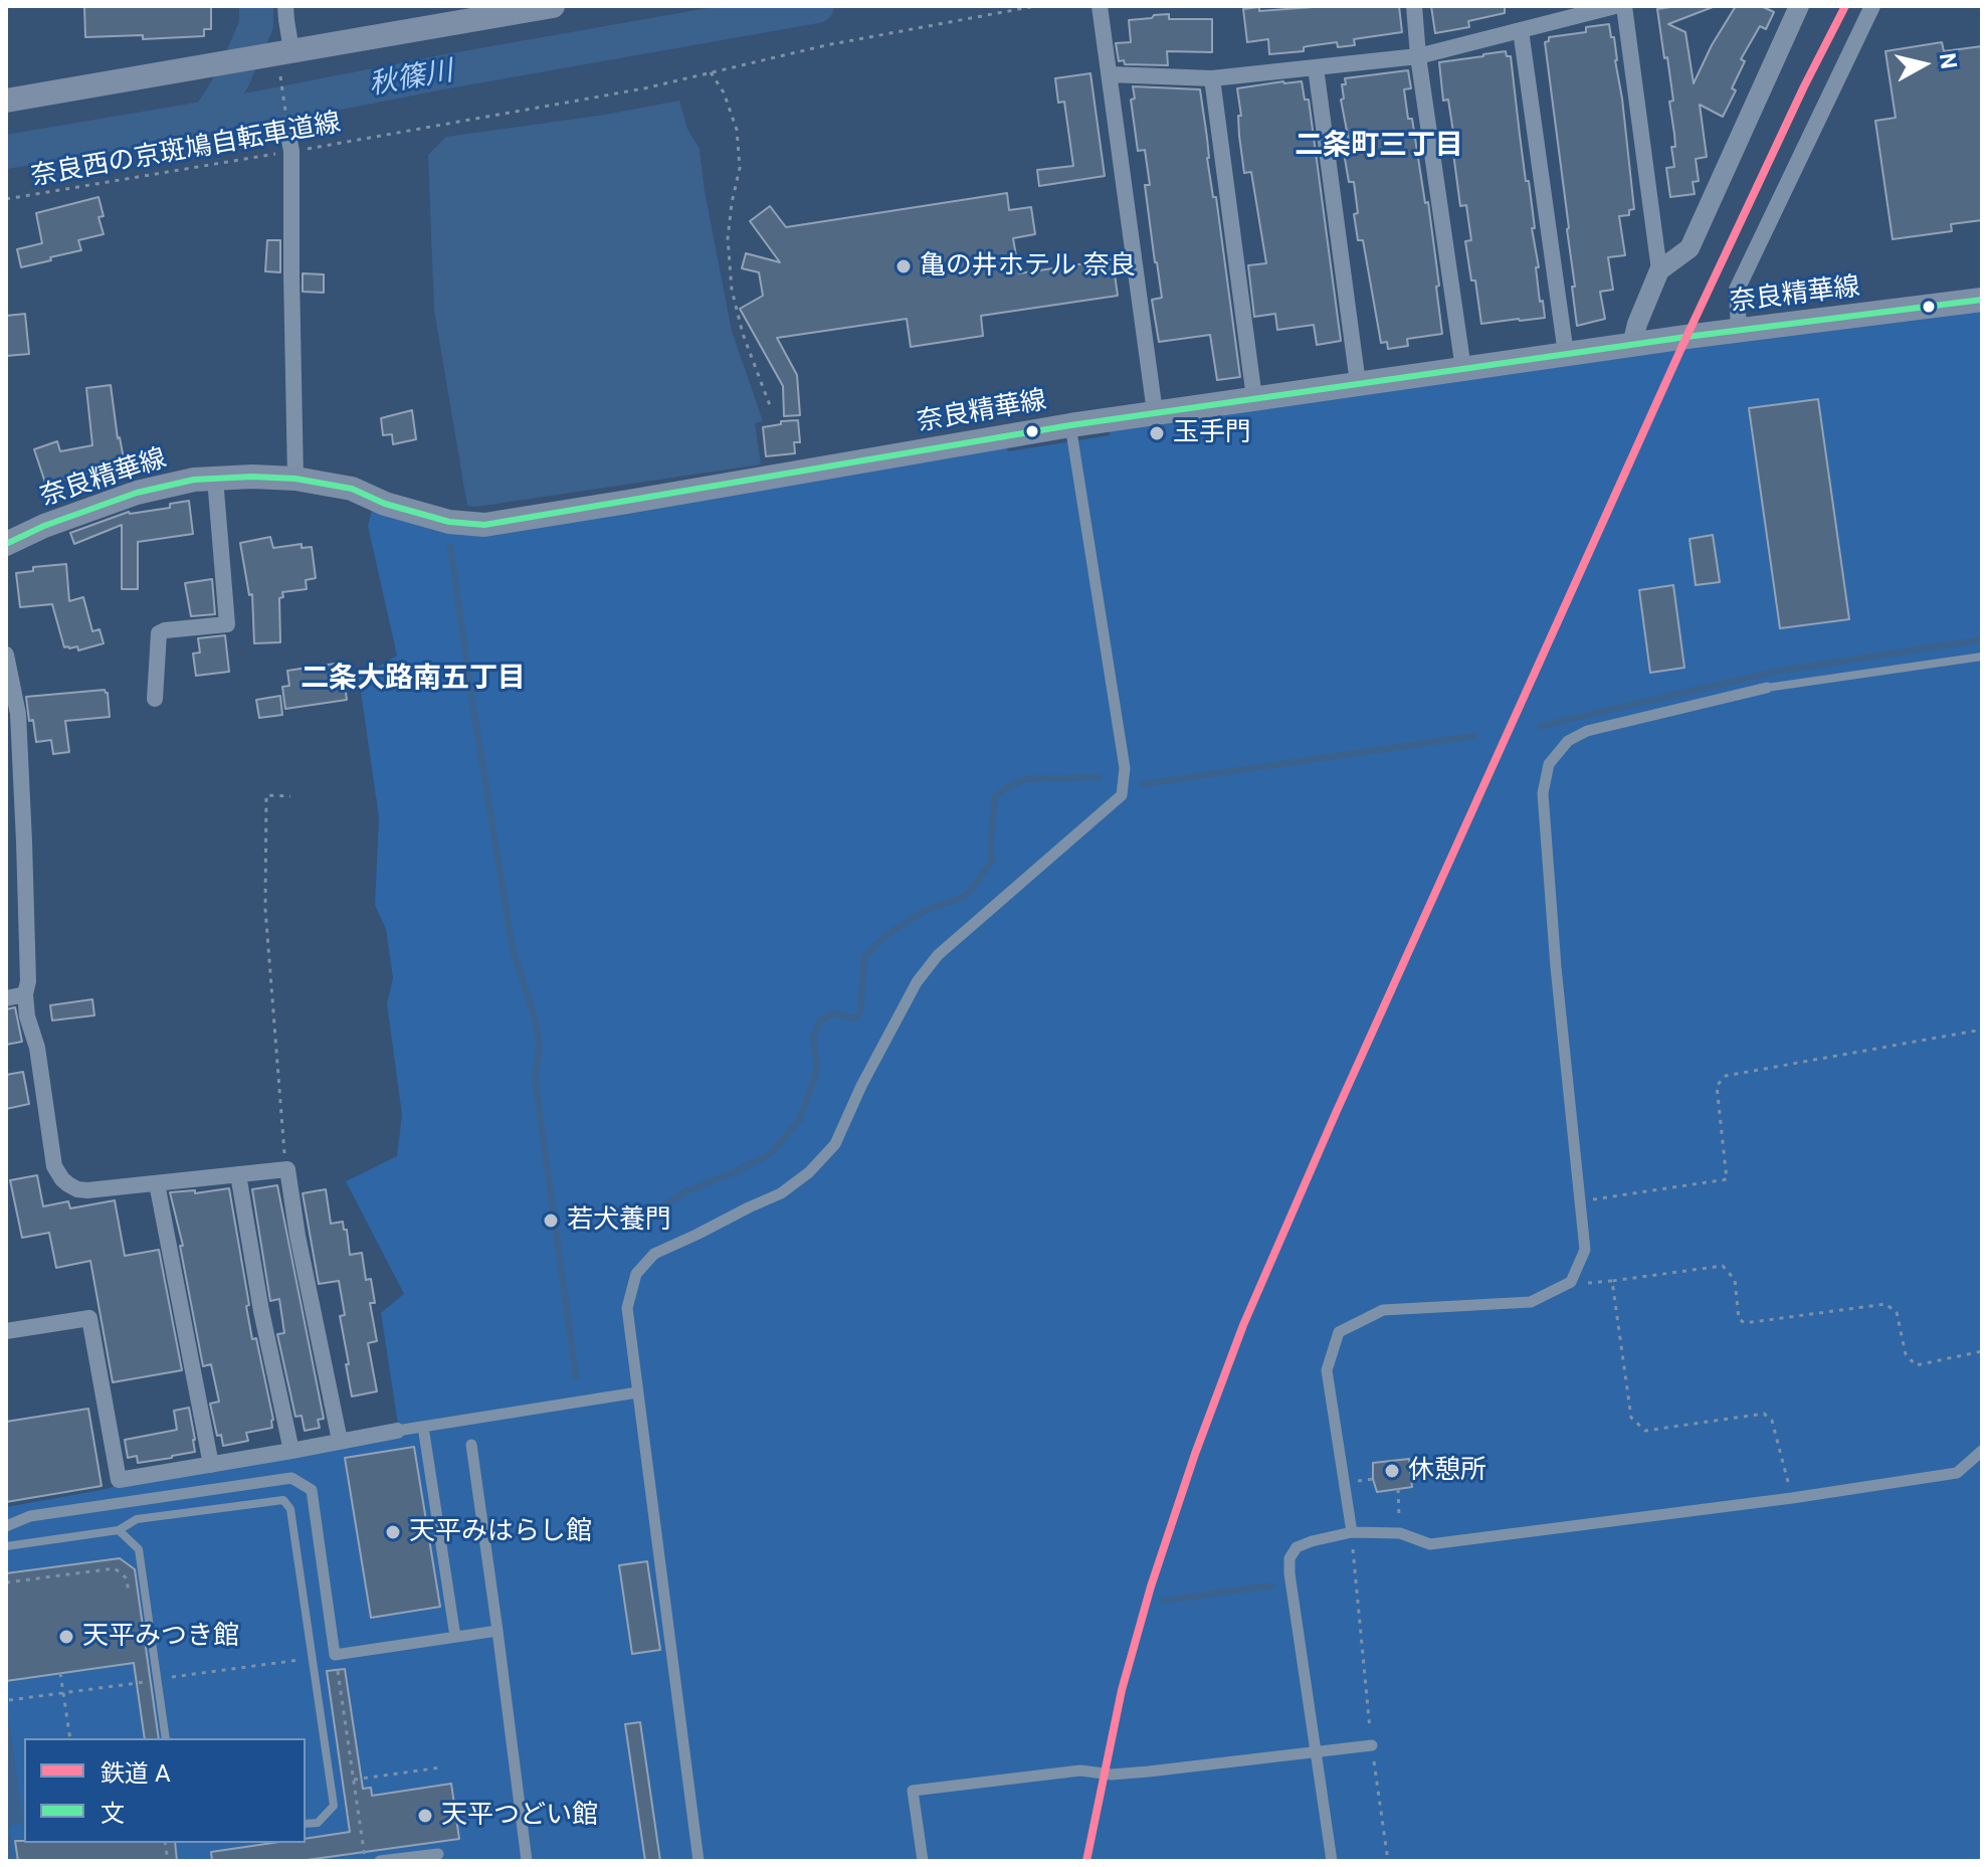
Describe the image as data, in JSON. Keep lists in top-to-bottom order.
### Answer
{
  "streets": {
    "main road": ["奈良精華線"],
    "path": ["奈良西の京斑鳩自転車道線"]
  },
  "districts": ["二条町三丁目", "二条大路南五丁目"],
  "water": ["秋篠川"],
  "places": [
    "亀の井ホテル 奈良",
    "玉手門",
    "若犬養門",
    "休憩所",
    "天平みはらし館",
    "天平みつき館",
    "天平つどい館"
  ],
  "lines": ["rail line A", "transit line 文"],
  "legend": ["鉄道 A", "文"],
  "north": "right"
}
